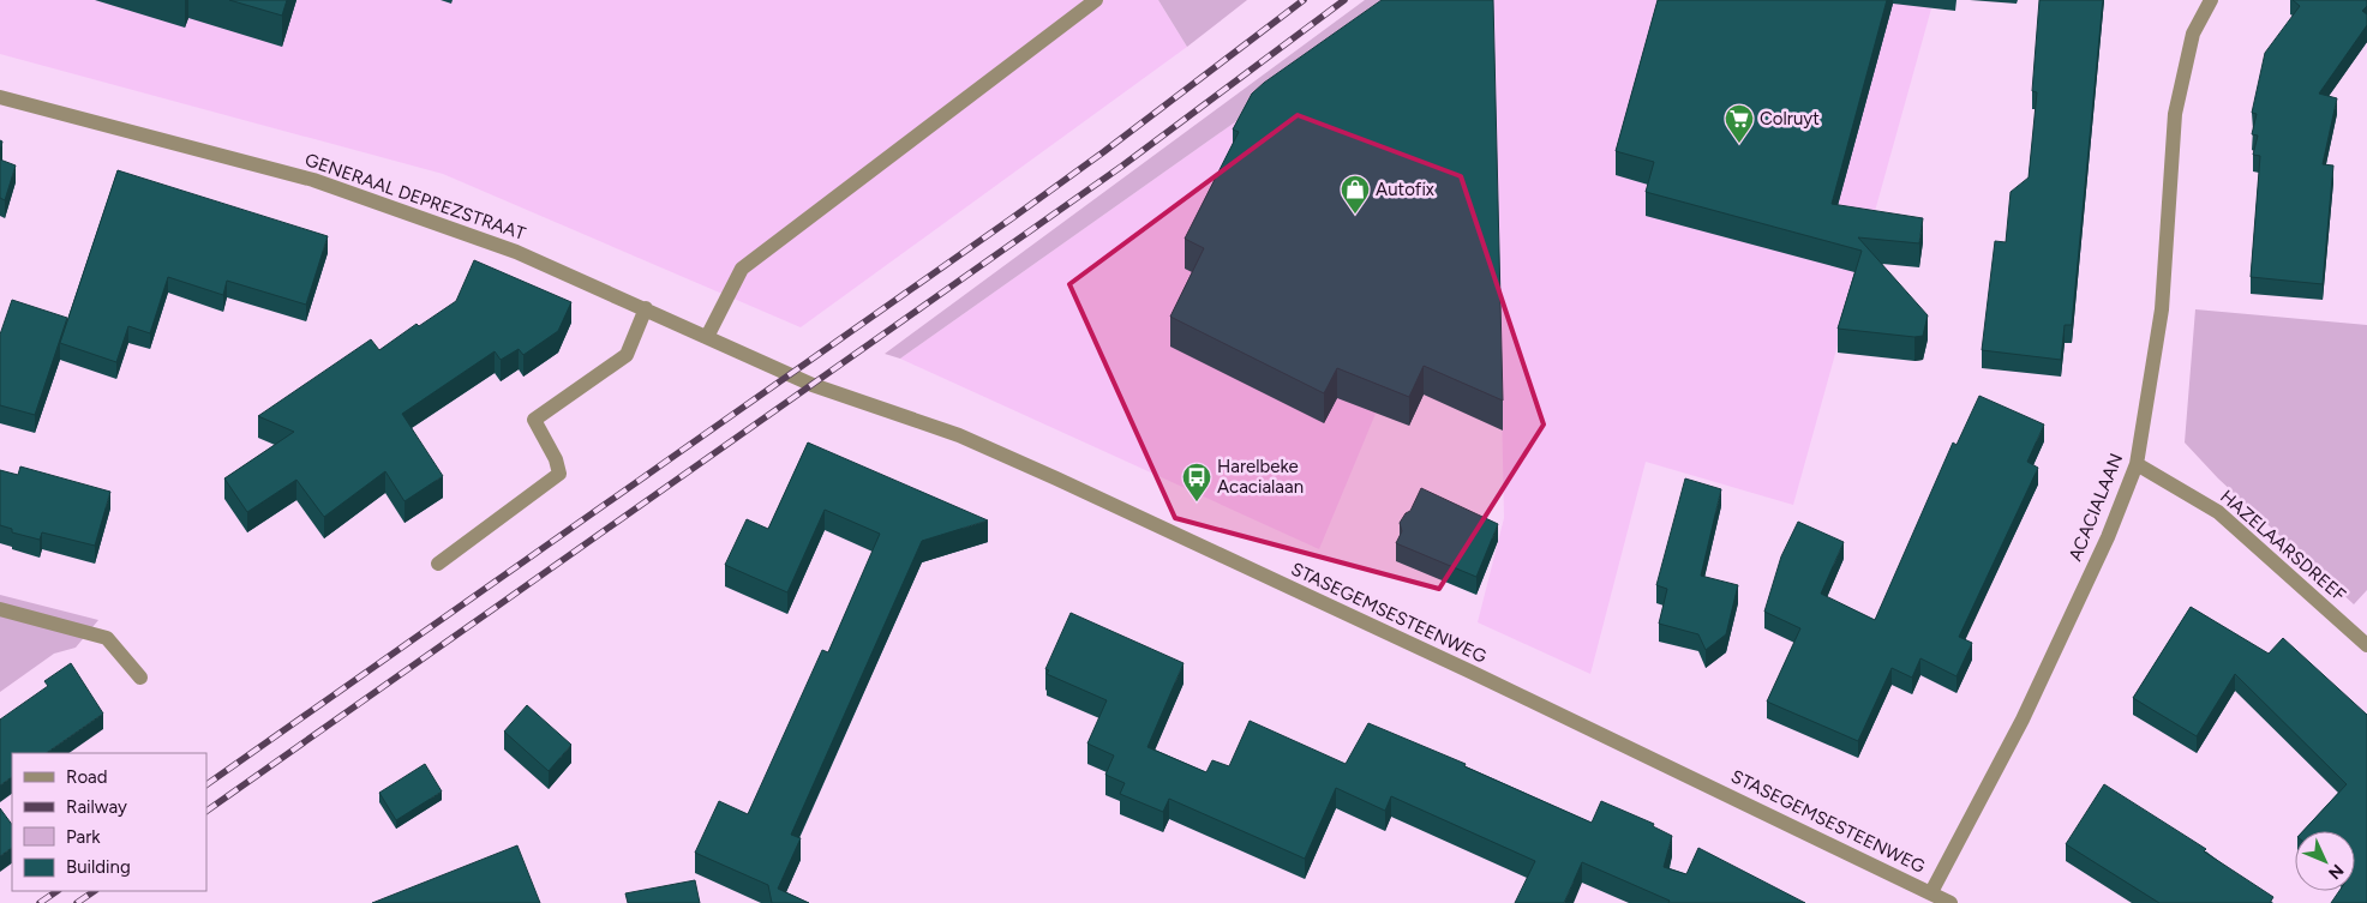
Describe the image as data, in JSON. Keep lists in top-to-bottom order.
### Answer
{
  "streets": {
    "street": [
      "GENERAAL DEPREZSTRAAT",
      "ACACIALAAN",
      "HAZELAARSDREEF",
      "STASEGEMSESTEENWEG"
    ]
  },
  "crossings": [
    ["GENERAAL DEPREZSTRAAT", "STASEGEMSESTEENWEG"],
    ["ACACIALAAN", "HAZELAARSDREEF"],
    ["ACACIALAAN", "STASEGEMSESTEENWEG"]
  ],
  "places": {
    "supermarket": ["Colruyt"],
    "shop": ["Autofix"],
    "bus stop": ["Harelbeke Acacialaan"]
  },
  "legend": [
    "Road",
    "Railway",
    "Park",
    "Building"
  ],
  "north": "bottom right"
}
